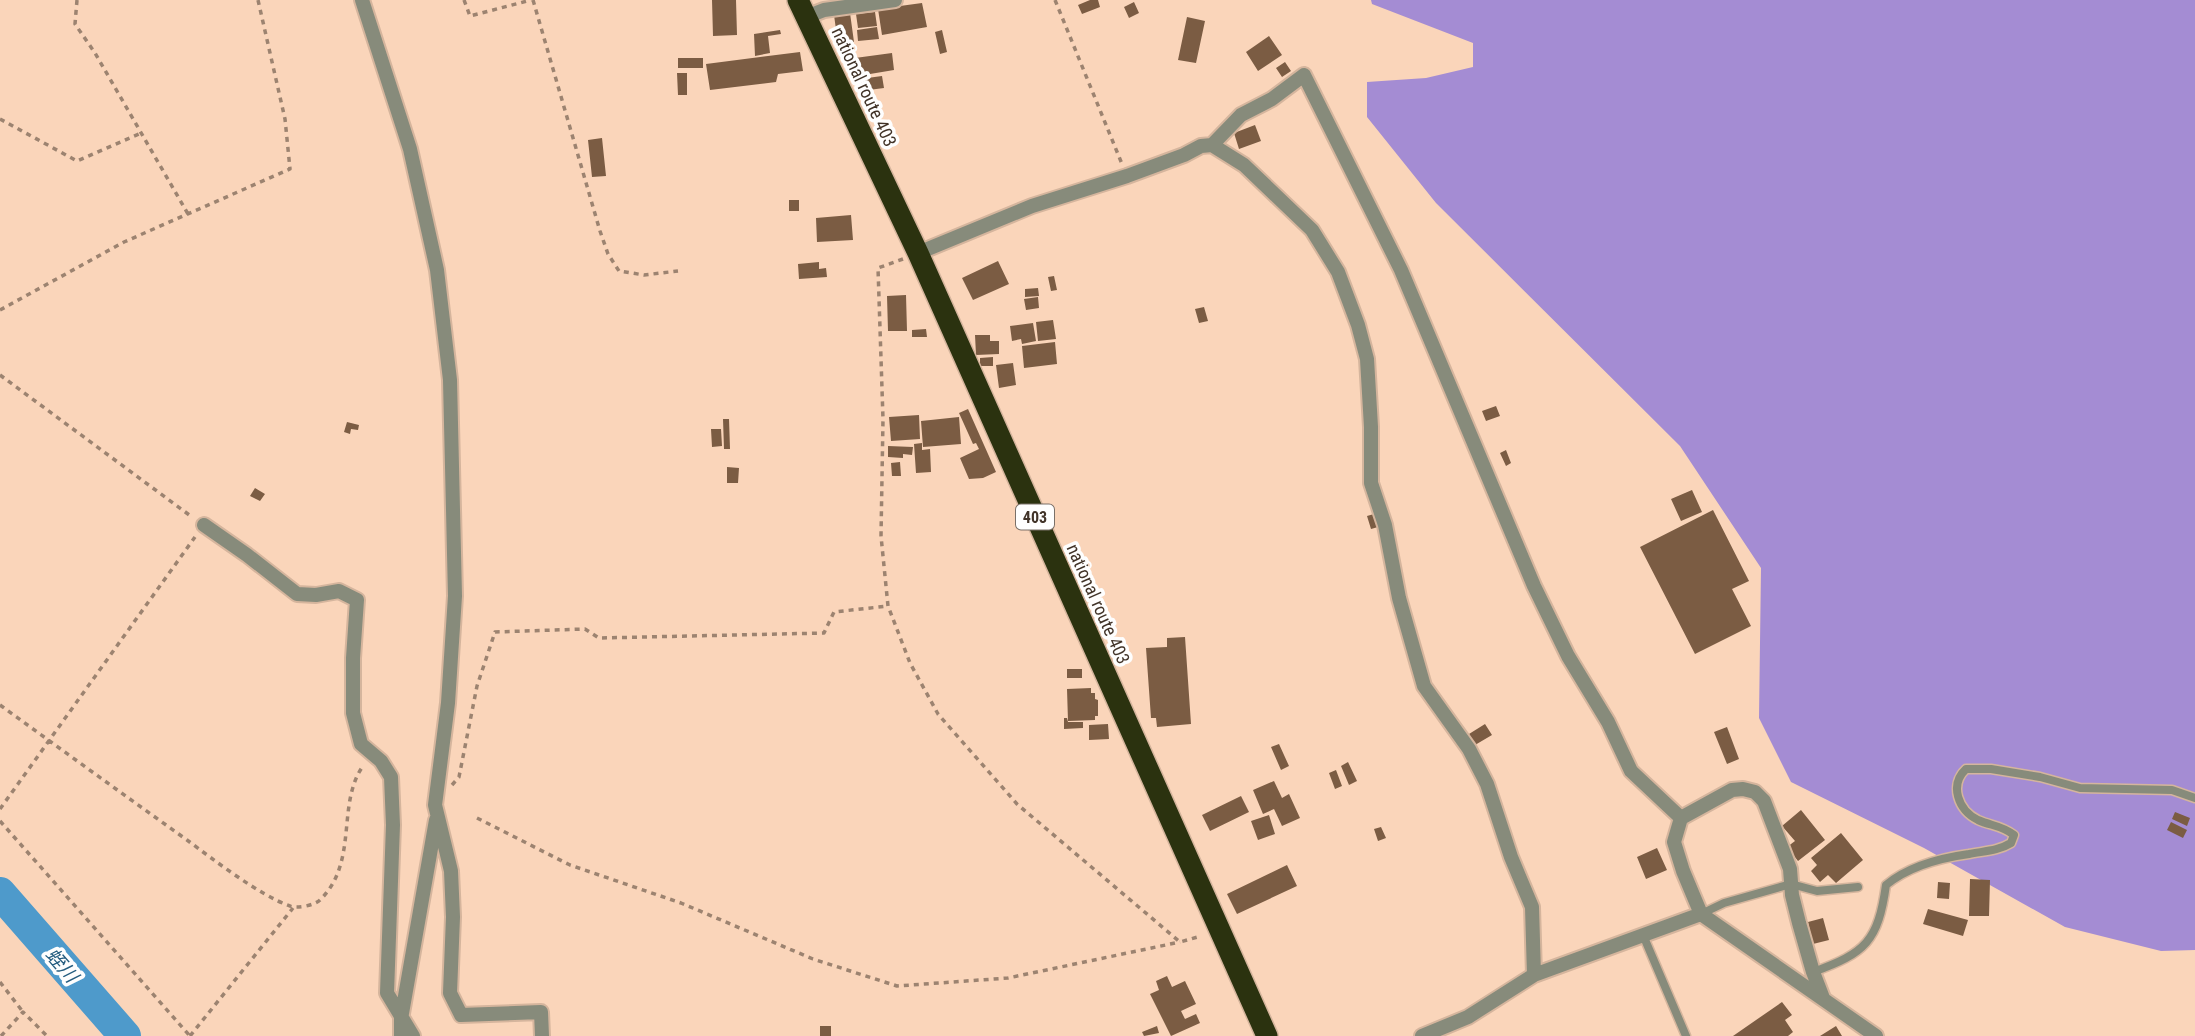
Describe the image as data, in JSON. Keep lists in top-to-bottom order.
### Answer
{
  "streets": {
    "highway": ["national route 403", "403"]
  },
  "water": ["蛭川"]
}
